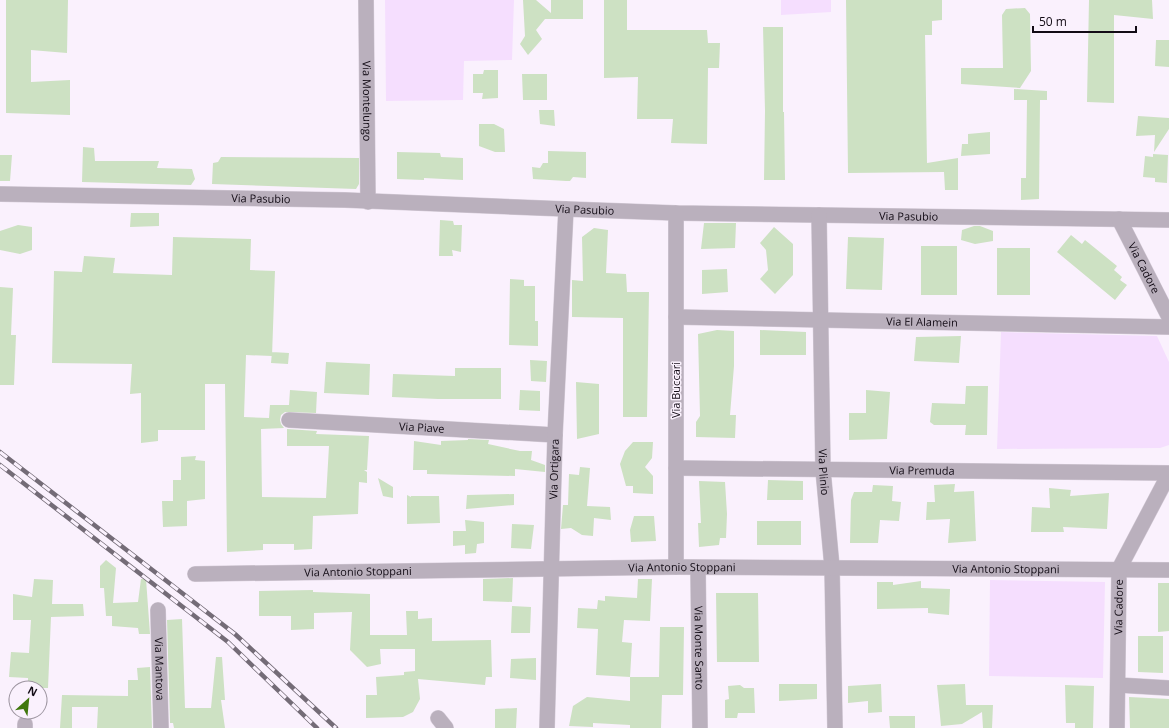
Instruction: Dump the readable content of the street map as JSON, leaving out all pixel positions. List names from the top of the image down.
{
  "streets": {
    "street": [
      "Via Montelungo",
      "Via Pasubio",
      "Via Cadore",
      "Via El Alamein",
      "Via Buccari",
      "Via Piave",
      "Via Ortigara",
      "Via Premuda",
      "Via Plinio",
      "Via Antonio Stoppani",
      "Via Monte Santo",
      "Via Mantova"
    ]
  },
  "crossings": [
    ["Via Montelungo", "Via Pasubio"],
    ["Via Pasubio", "Via Cadore"],
    ["Via Pasubio", "Via Buccari"],
    ["Via Pasubio", "Via Ortigara"],
    ["Via Pasubio", "Via Plinio"],
    ["Via Cadore", "Via Premuda"],
    ["Via Cadore", "Via Antonio Stoppani"],
    ["Via El Alamein", "Via Buccari"],
    ["Via El Alamein", "Via Plinio"],
    ["Via Buccari", "Via Premuda"],
    ["Via Buccari", "Via Antonio Stoppani"],
    ["Via Piave", "Via Ortigara"],
    ["Via Ortigara", "Via Antonio Stoppani"],
    ["Via Premuda", "Via Plinio"],
    ["Via Plinio", "Via Antonio Stoppani"],
    ["Via Antonio Stoppani", "Via Monte Santo"]
  ],
  "scale_bar": "50 m",
  "north": "top right"
}
